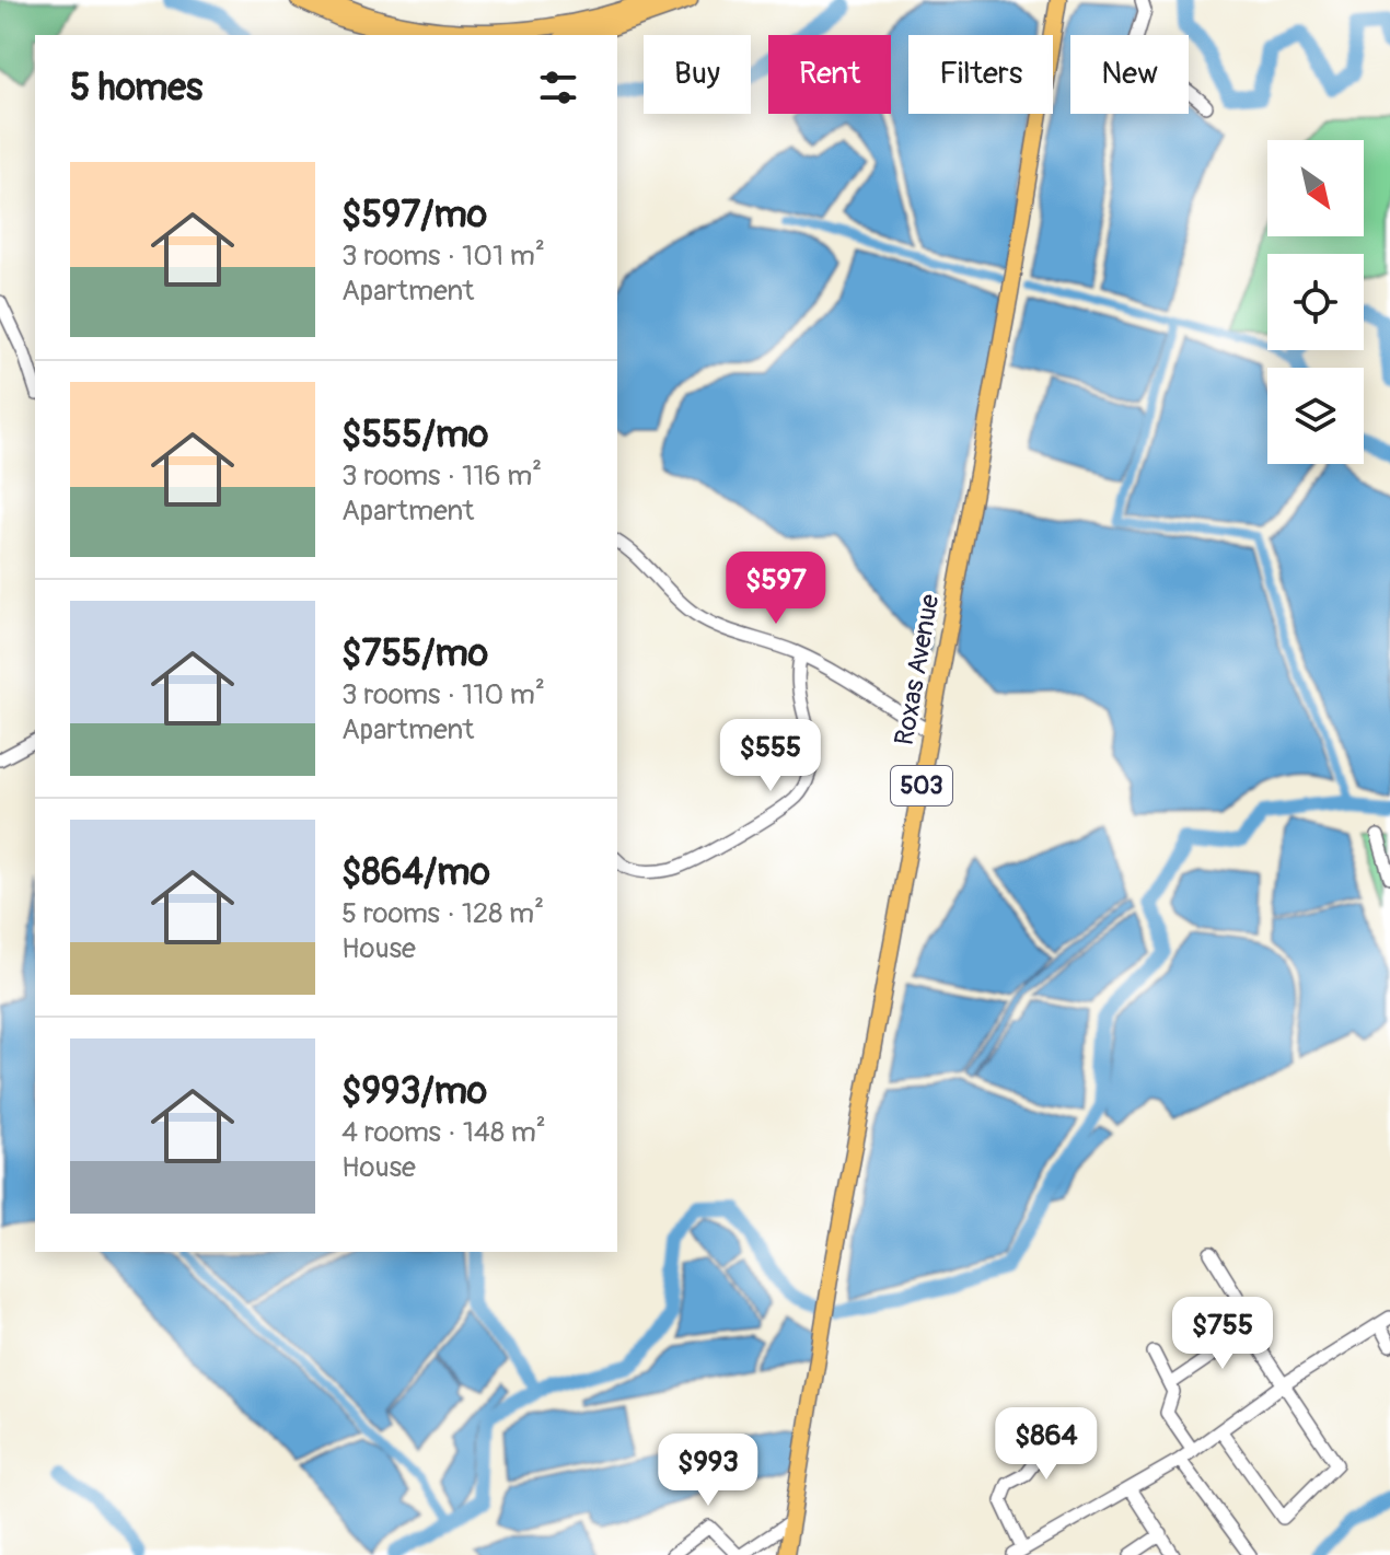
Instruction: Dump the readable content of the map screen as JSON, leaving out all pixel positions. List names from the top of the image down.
{
  "streets": {
    "main road": ["Roxas Avenue", "503"]
  },
  "north": "bottom right",
  "page": {
    "chip": [
      "Buy",
      "Rent",
      "Filters",
      "New"
    ],
    "heading": "5 homes",
    "list": [
      {
        "name": "$597/mo",
        "note": "3 rooms · 101 m² · Apartment"
      },
      {
        "name": "$555/mo",
        "note": "3 rooms · 116 m² · Apartment"
      },
      {
        "name": "$755/mo",
        "note": "3 rooms · 110 m² · Apartment"
      },
      {
        "name": "$864/mo",
        "note": "5 rooms · 128 m² · House"
      },
      {
        "name": "$993/mo",
        "note": "4 rooms · 148 m² · House"
      }
    ],
    "price": [
      "$597",
      "$555",
      "$755",
      "$864",
      "$993"
    ]
  }
}
